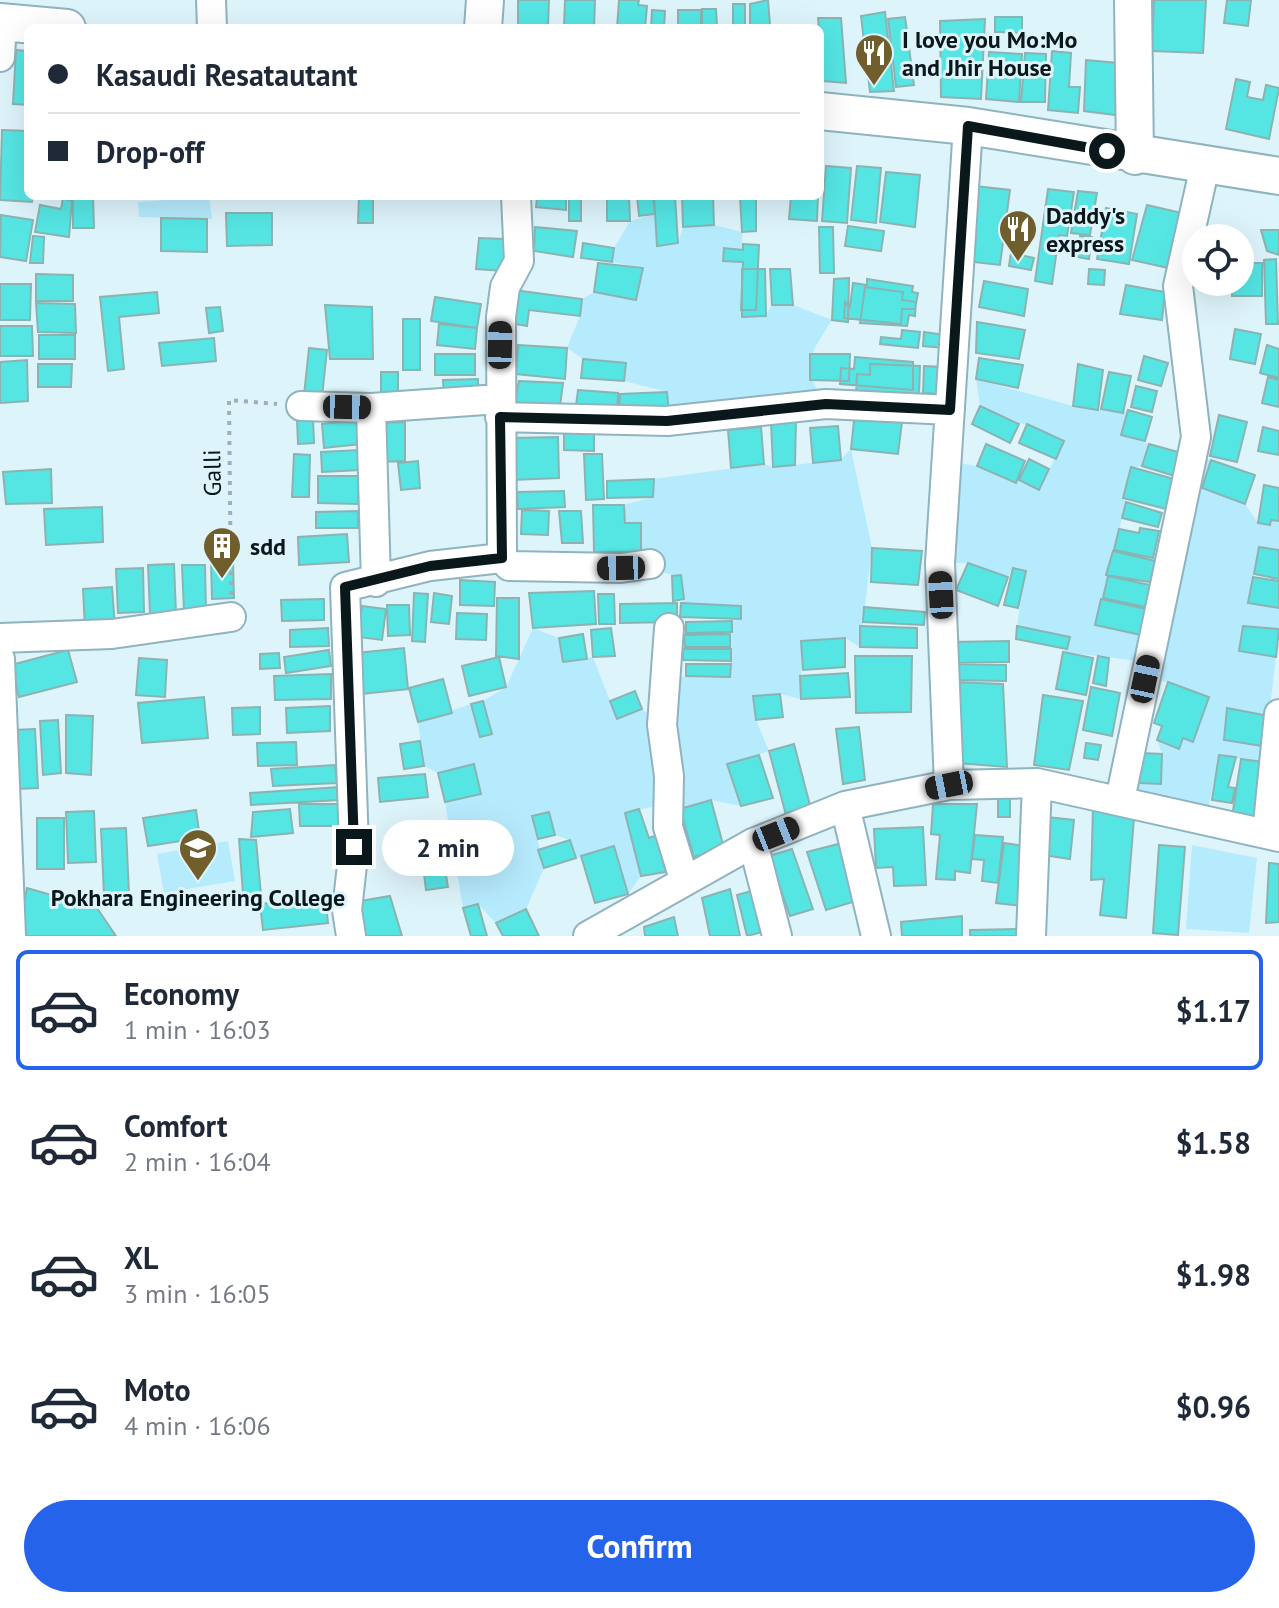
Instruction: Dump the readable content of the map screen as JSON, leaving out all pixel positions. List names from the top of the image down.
{
  "streets": {
    "path": ["Galli"]
  },
  "places": {
    "restaurant": ["I love you Mo:Mo and Jhir House", "Daddy's express"],
    "building": ["sdd"],
    "school or university": ["Pokhara Engineering College"]
  },
  "page": {
    "banner": ["Kasaudi Resatautant", "Drop-off"],
    "bubble": "2 min",
    "list": [
      {
        "name": "Economy",
        "note": "1 min · 16:03",
        "value": "$1.17"
      },
      {
        "name": "Comfort",
        "note": "2 min · 16:04",
        "value": "$1.58"
      },
      {
        "name": "XL",
        "note": "3 min · 16:05",
        "value": "$1.98"
      },
      {
        "name": "Moto",
        "note": "4 min · 16:06",
        "value": "$0.96"
      }
    ],
    "buttons": "Confirm"
  }
}
